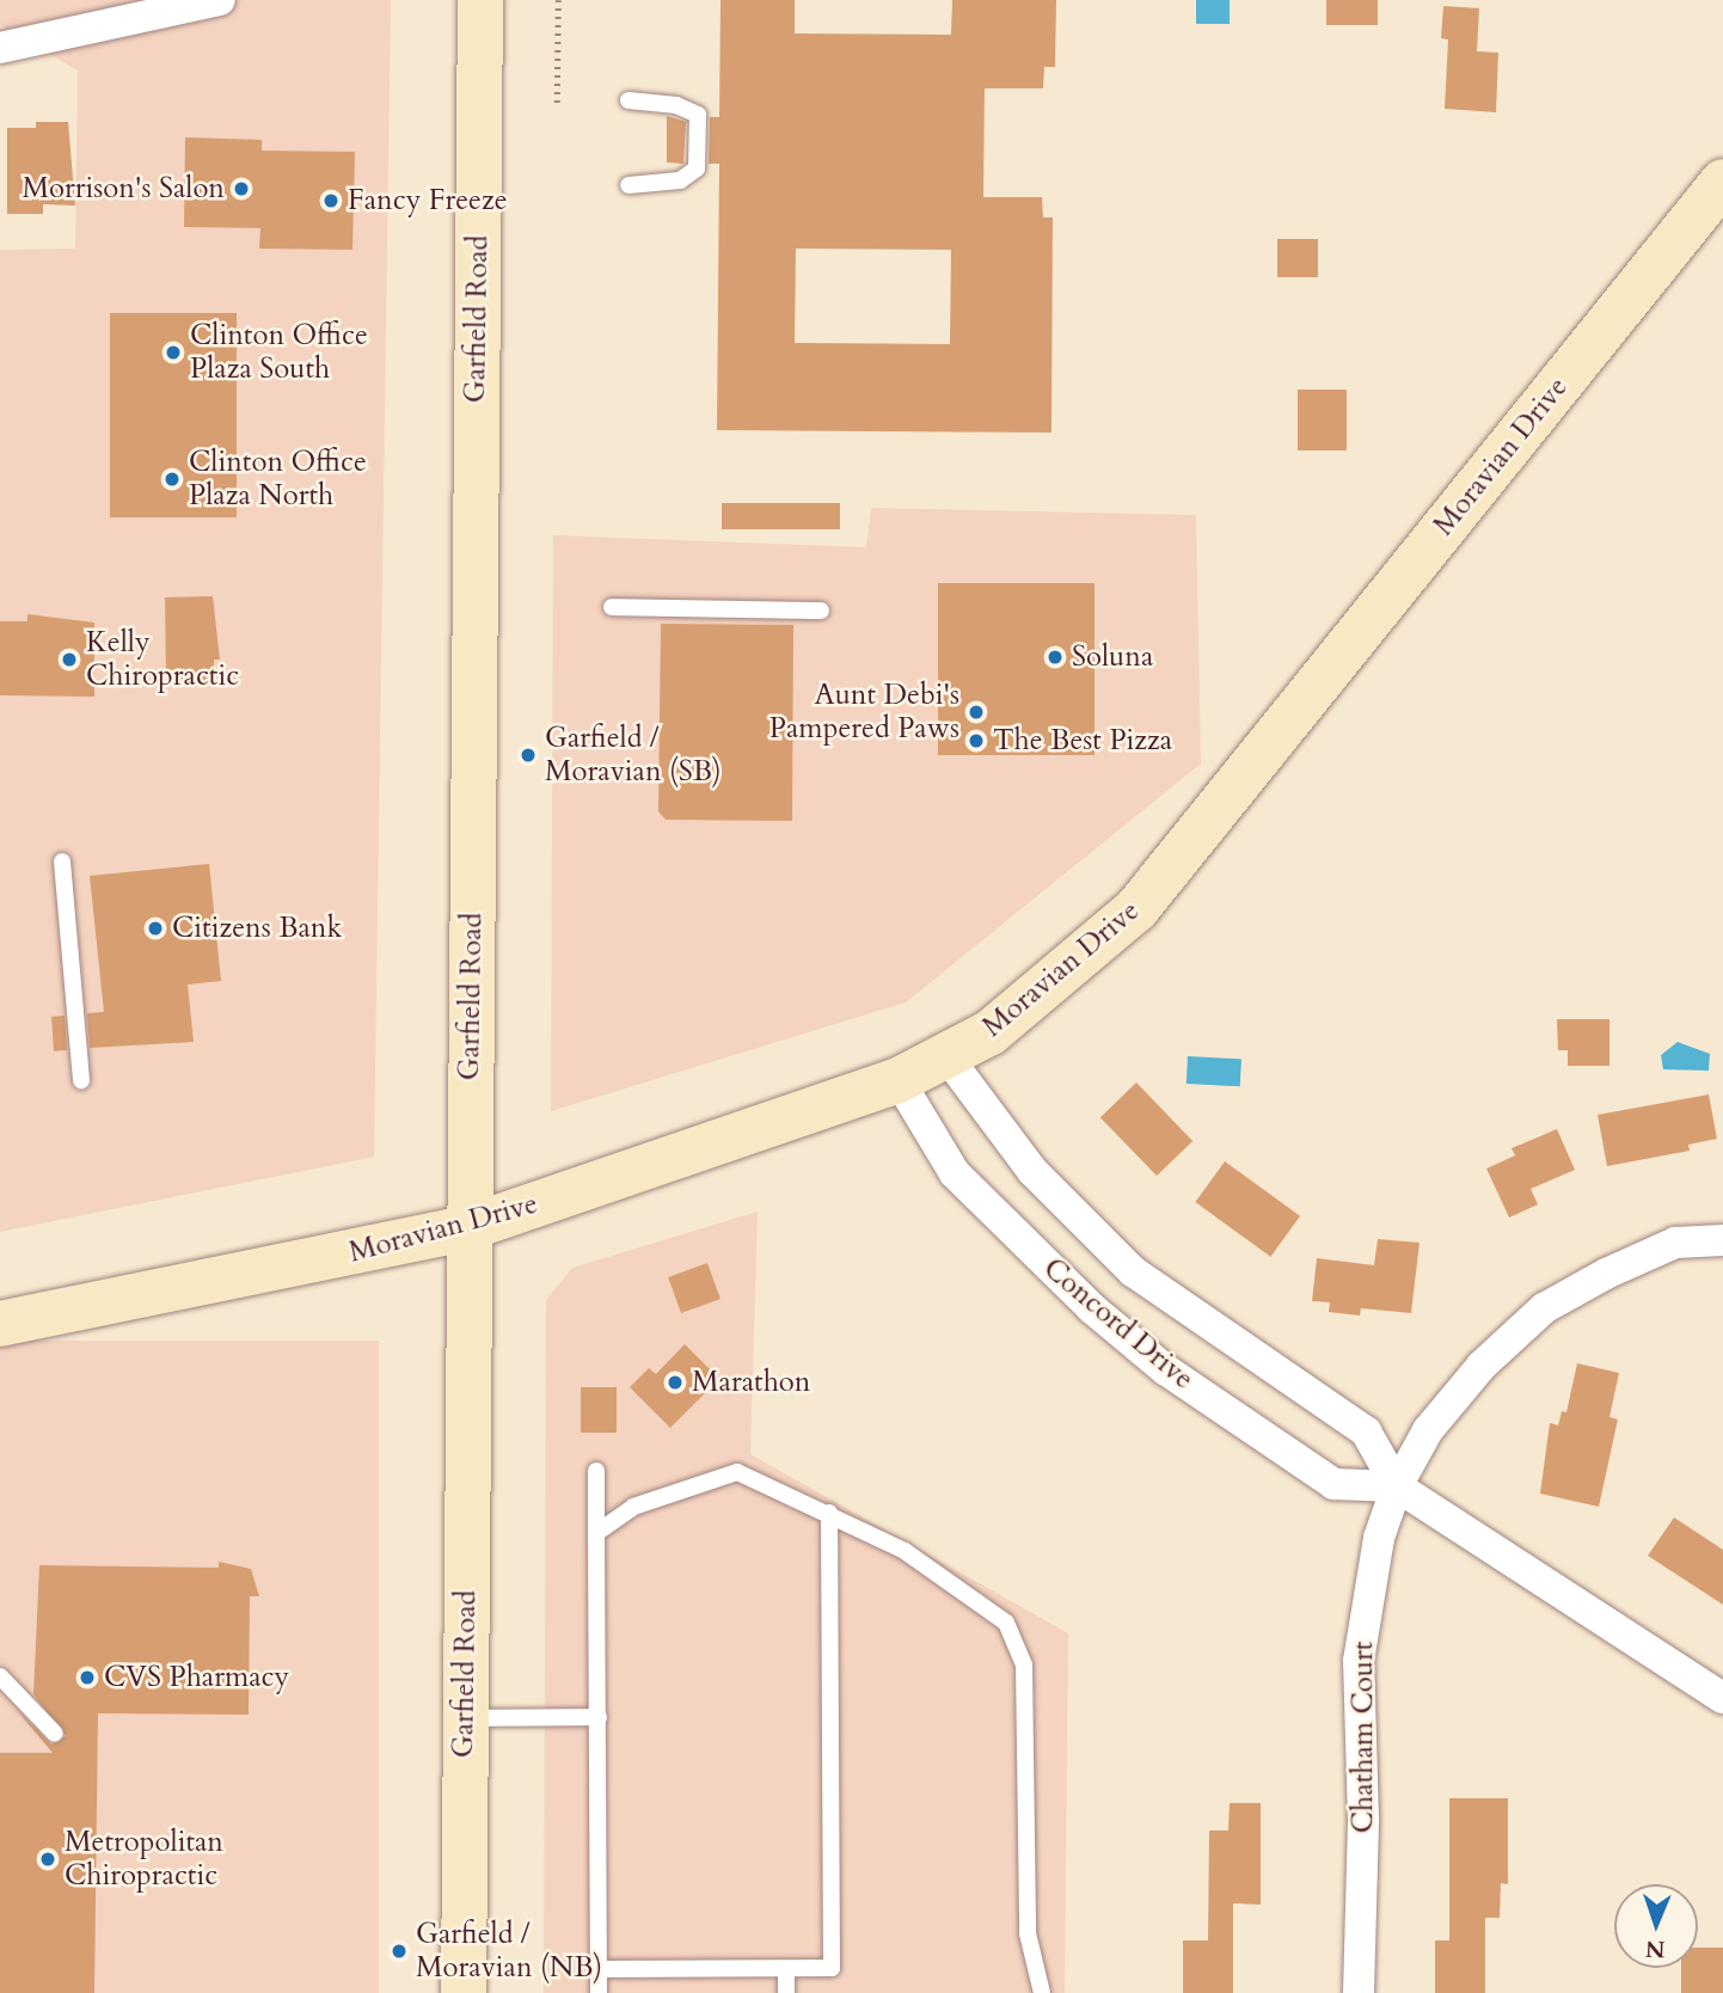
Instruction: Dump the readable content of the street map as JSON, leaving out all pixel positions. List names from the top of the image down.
{
  "streets": {
    "street": [
      "Garfield Road",
      "Moravian Drive",
      "Concord Drive",
      "Chatham Court"
    ]
  },
  "crossings": [
    ["Garfield Road", "Moravian Drive"],
    ["Moravian Drive", "Concord Drive"],
    ["Concord Drive", "Chatham Court"]
  ],
  "places": [
    "Morrison's Salon",
    "Fancy Freeze",
    "Clinton Office Plaza South",
    "Clinton Office Plaza North",
    "Soluna",
    "Kelly Chiropractic",
    "Aunt Debi's Pampered Paws",
    "The Best Pizza",
    "Garfield / Moravian (SB)",
    "Citizens Bank",
    "Marathon",
    "CVS Pharmacy",
    "Metropolitan Chiropractic",
    "Garfield / Moravian (NB)"
  ],
  "north": "bottom"
}
